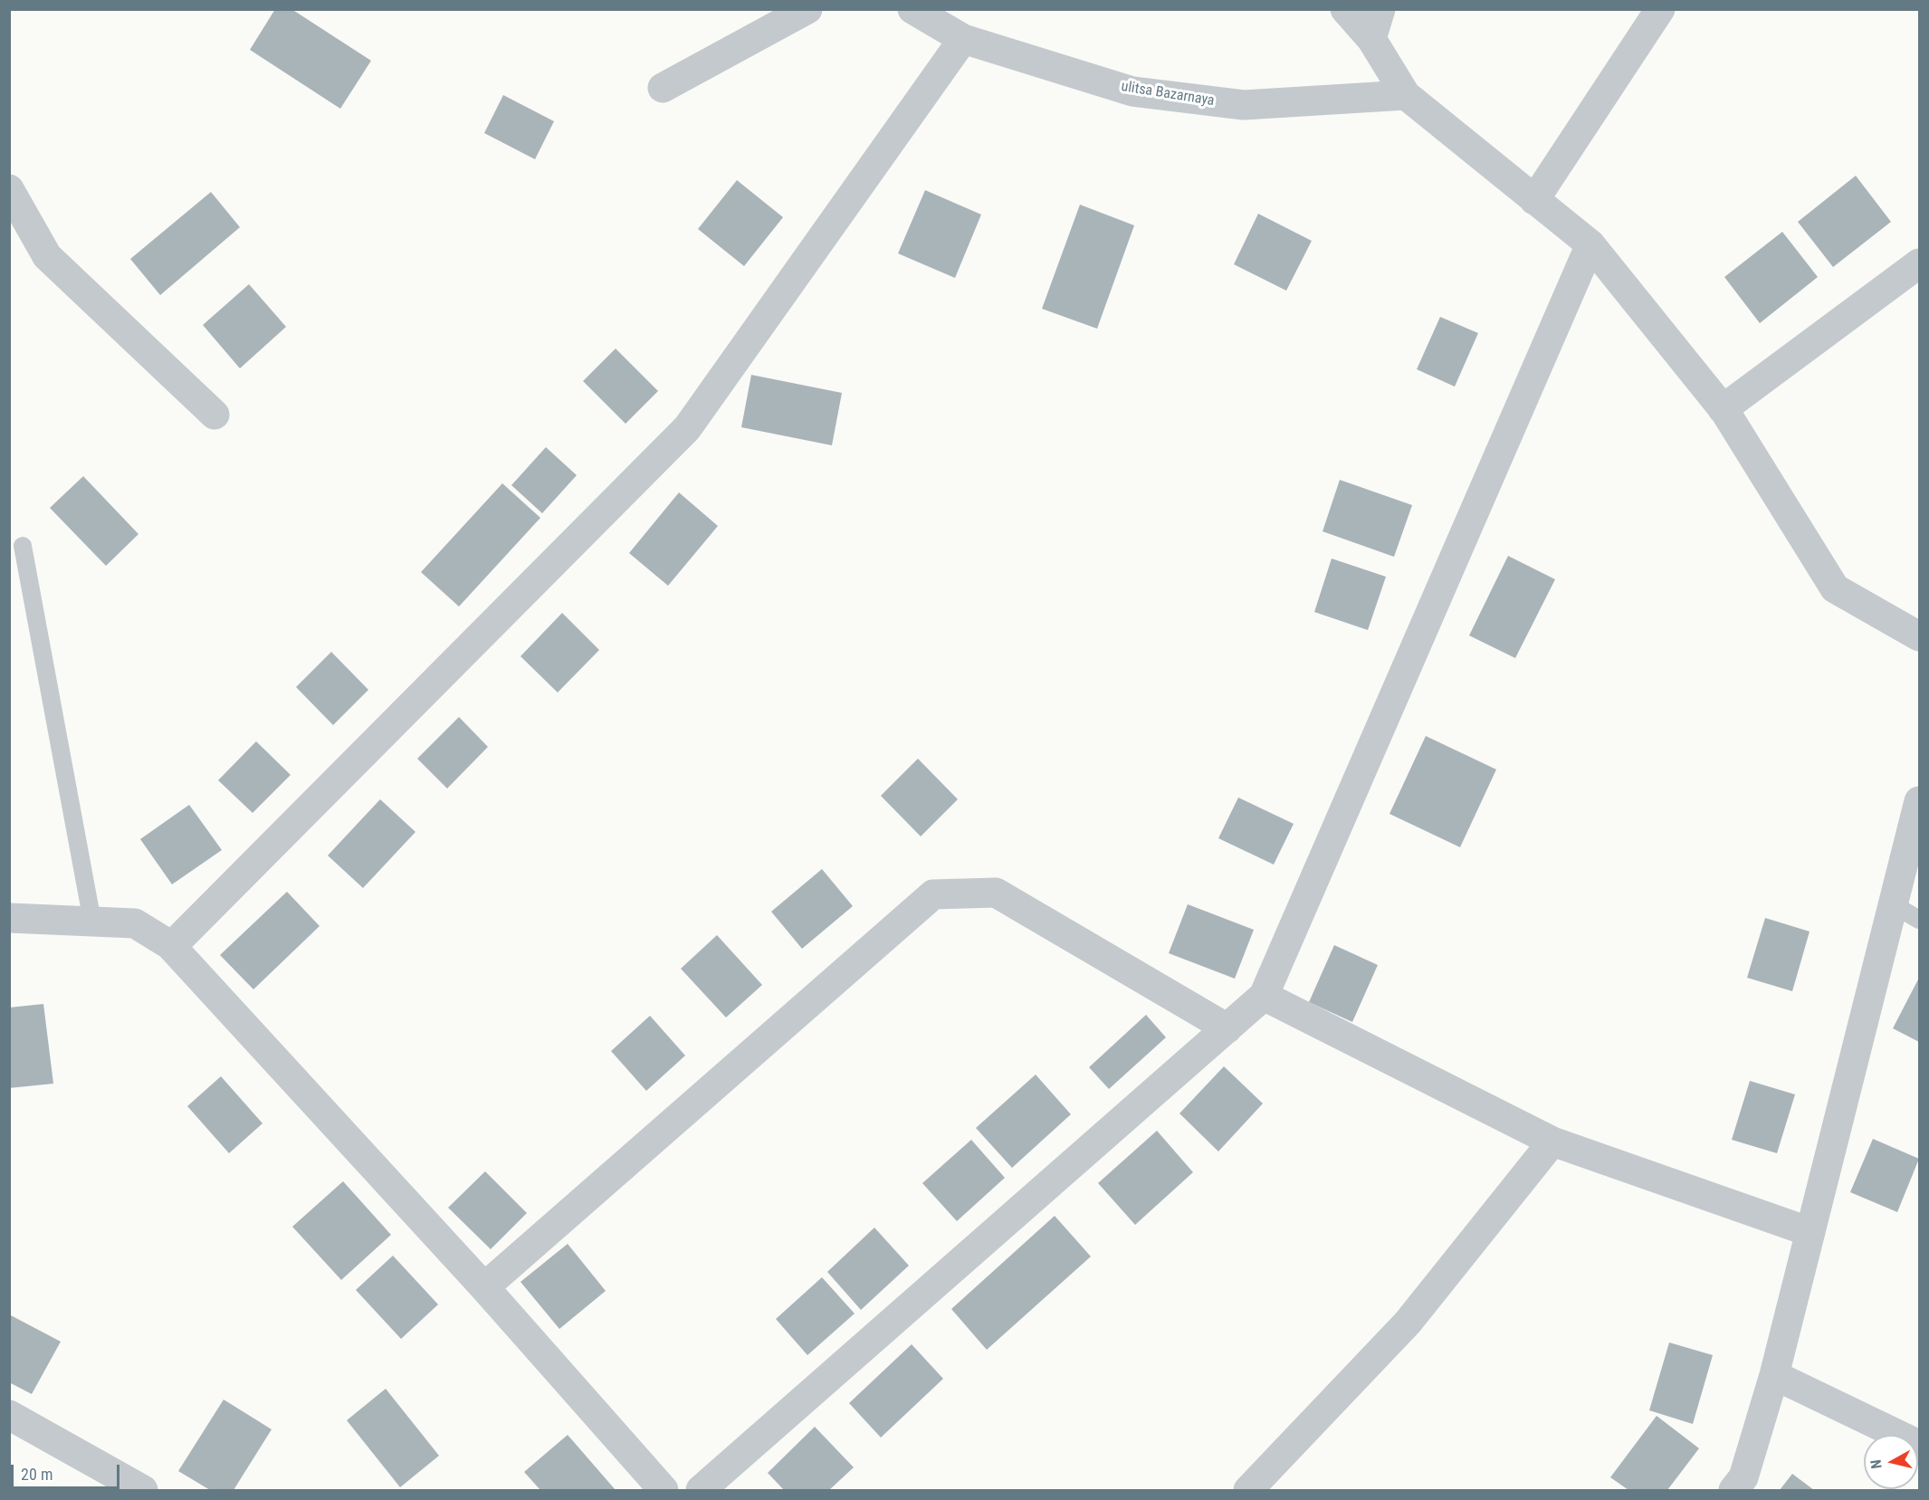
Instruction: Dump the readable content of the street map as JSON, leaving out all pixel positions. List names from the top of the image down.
{
  "streets": {
    "street": ["ulitsa Bazarnaya"]
  },
  "scale_bar": "20 m",
  "north": "left"
}
